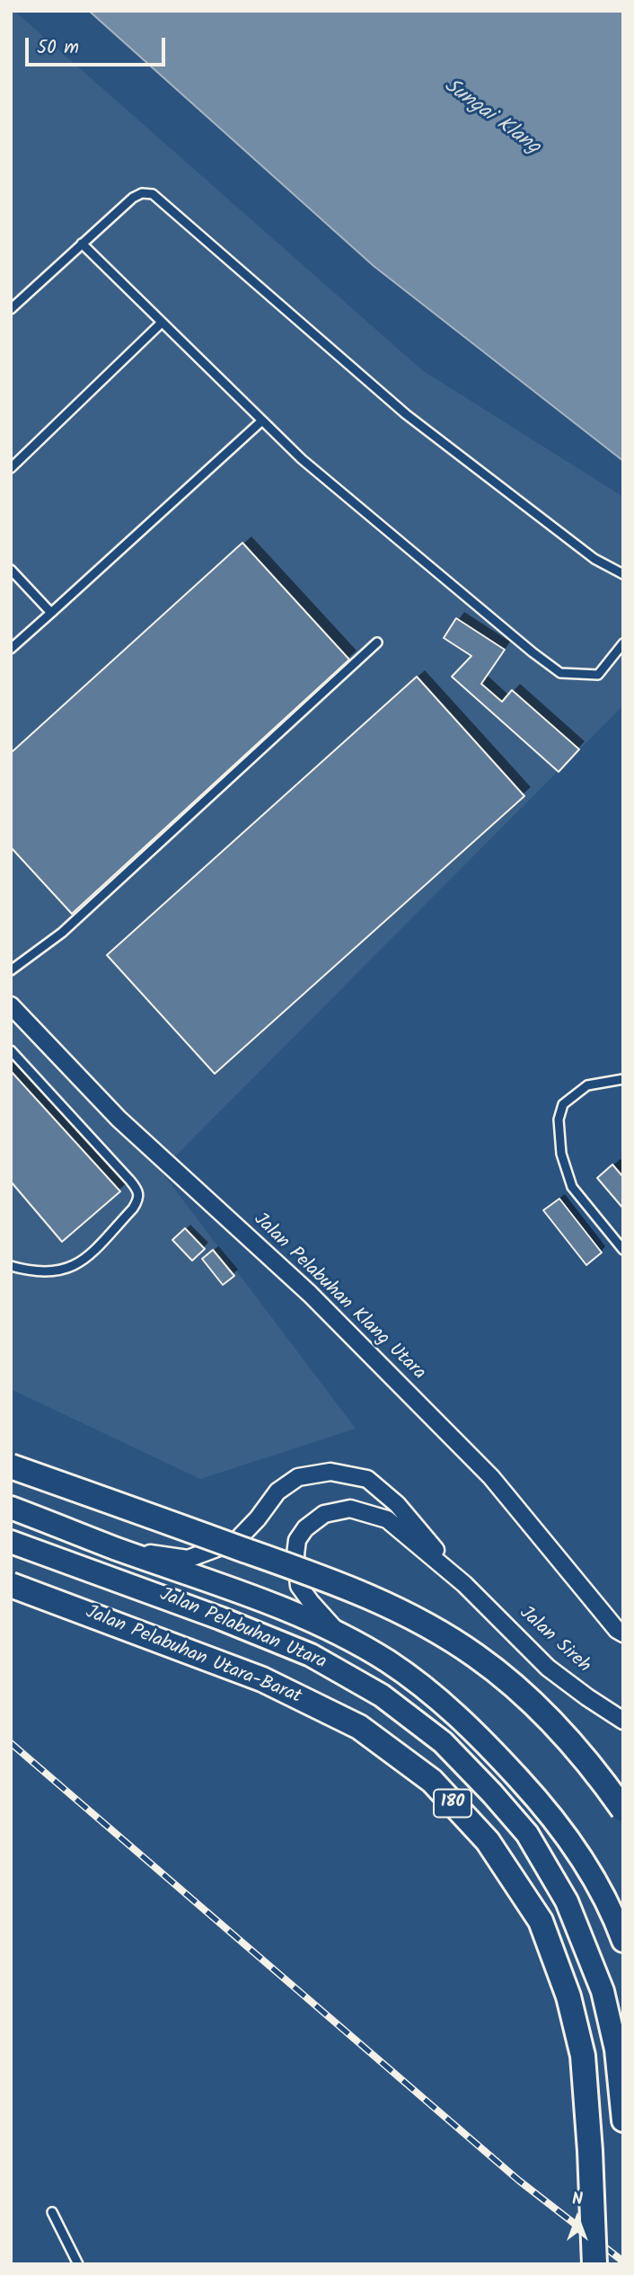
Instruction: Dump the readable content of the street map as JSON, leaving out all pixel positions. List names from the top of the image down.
{
  "streets": {
    "main road": ["Jalan Pelabuhan Utara", "Jalan Pelabuhan Utara-Barat", "180"],
    "street": ["Jalan Pelabuhan Klang Utara", "Jalan Sireh"]
  },
  "water": ["Sungai Klang"],
  "scale_bar": "50 m",
  "north": "top"
}
